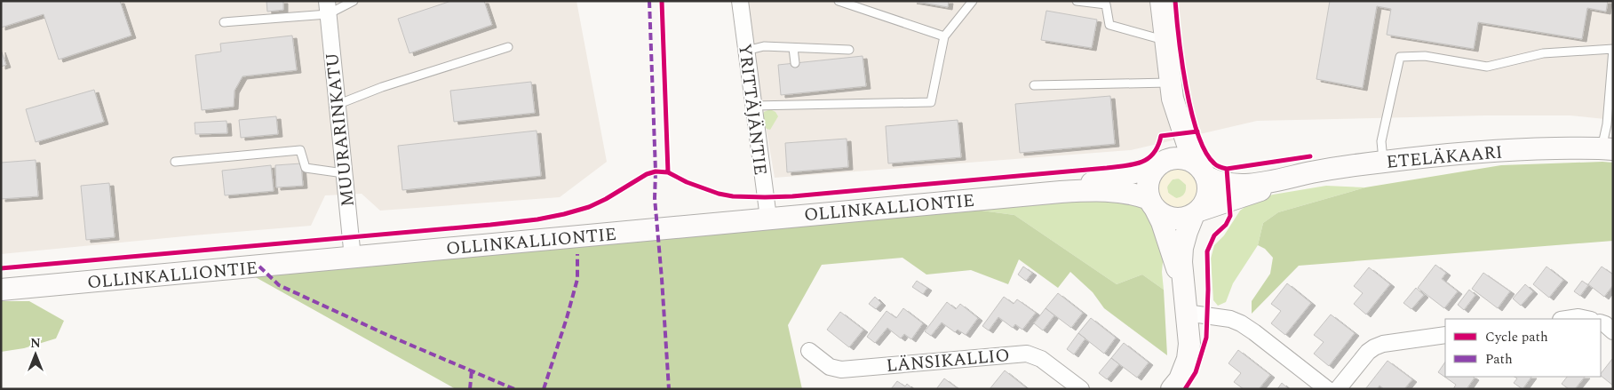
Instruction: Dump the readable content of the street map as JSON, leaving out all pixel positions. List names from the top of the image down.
{
  "streets": {
    "street": [
      "YRITTÄJÄNTIE",
      "MUURARINKATU",
      "ETELÄKAARI",
      "OLLINKALLIONTIE",
      "LÄNSIKALLIO"
    ]
  },
  "crossings": [
    ["YRITTÄJÄNTIE", "OLLINKALLIONTIE"],
    ["MUURARINKATU", "OLLINKALLIONTIE"],
    ["ETELÄKAARI", "OLLINKALLIONTIE"]
  ],
  "legend": ["Cycle path", "Path"],
  "north": "top"
}
